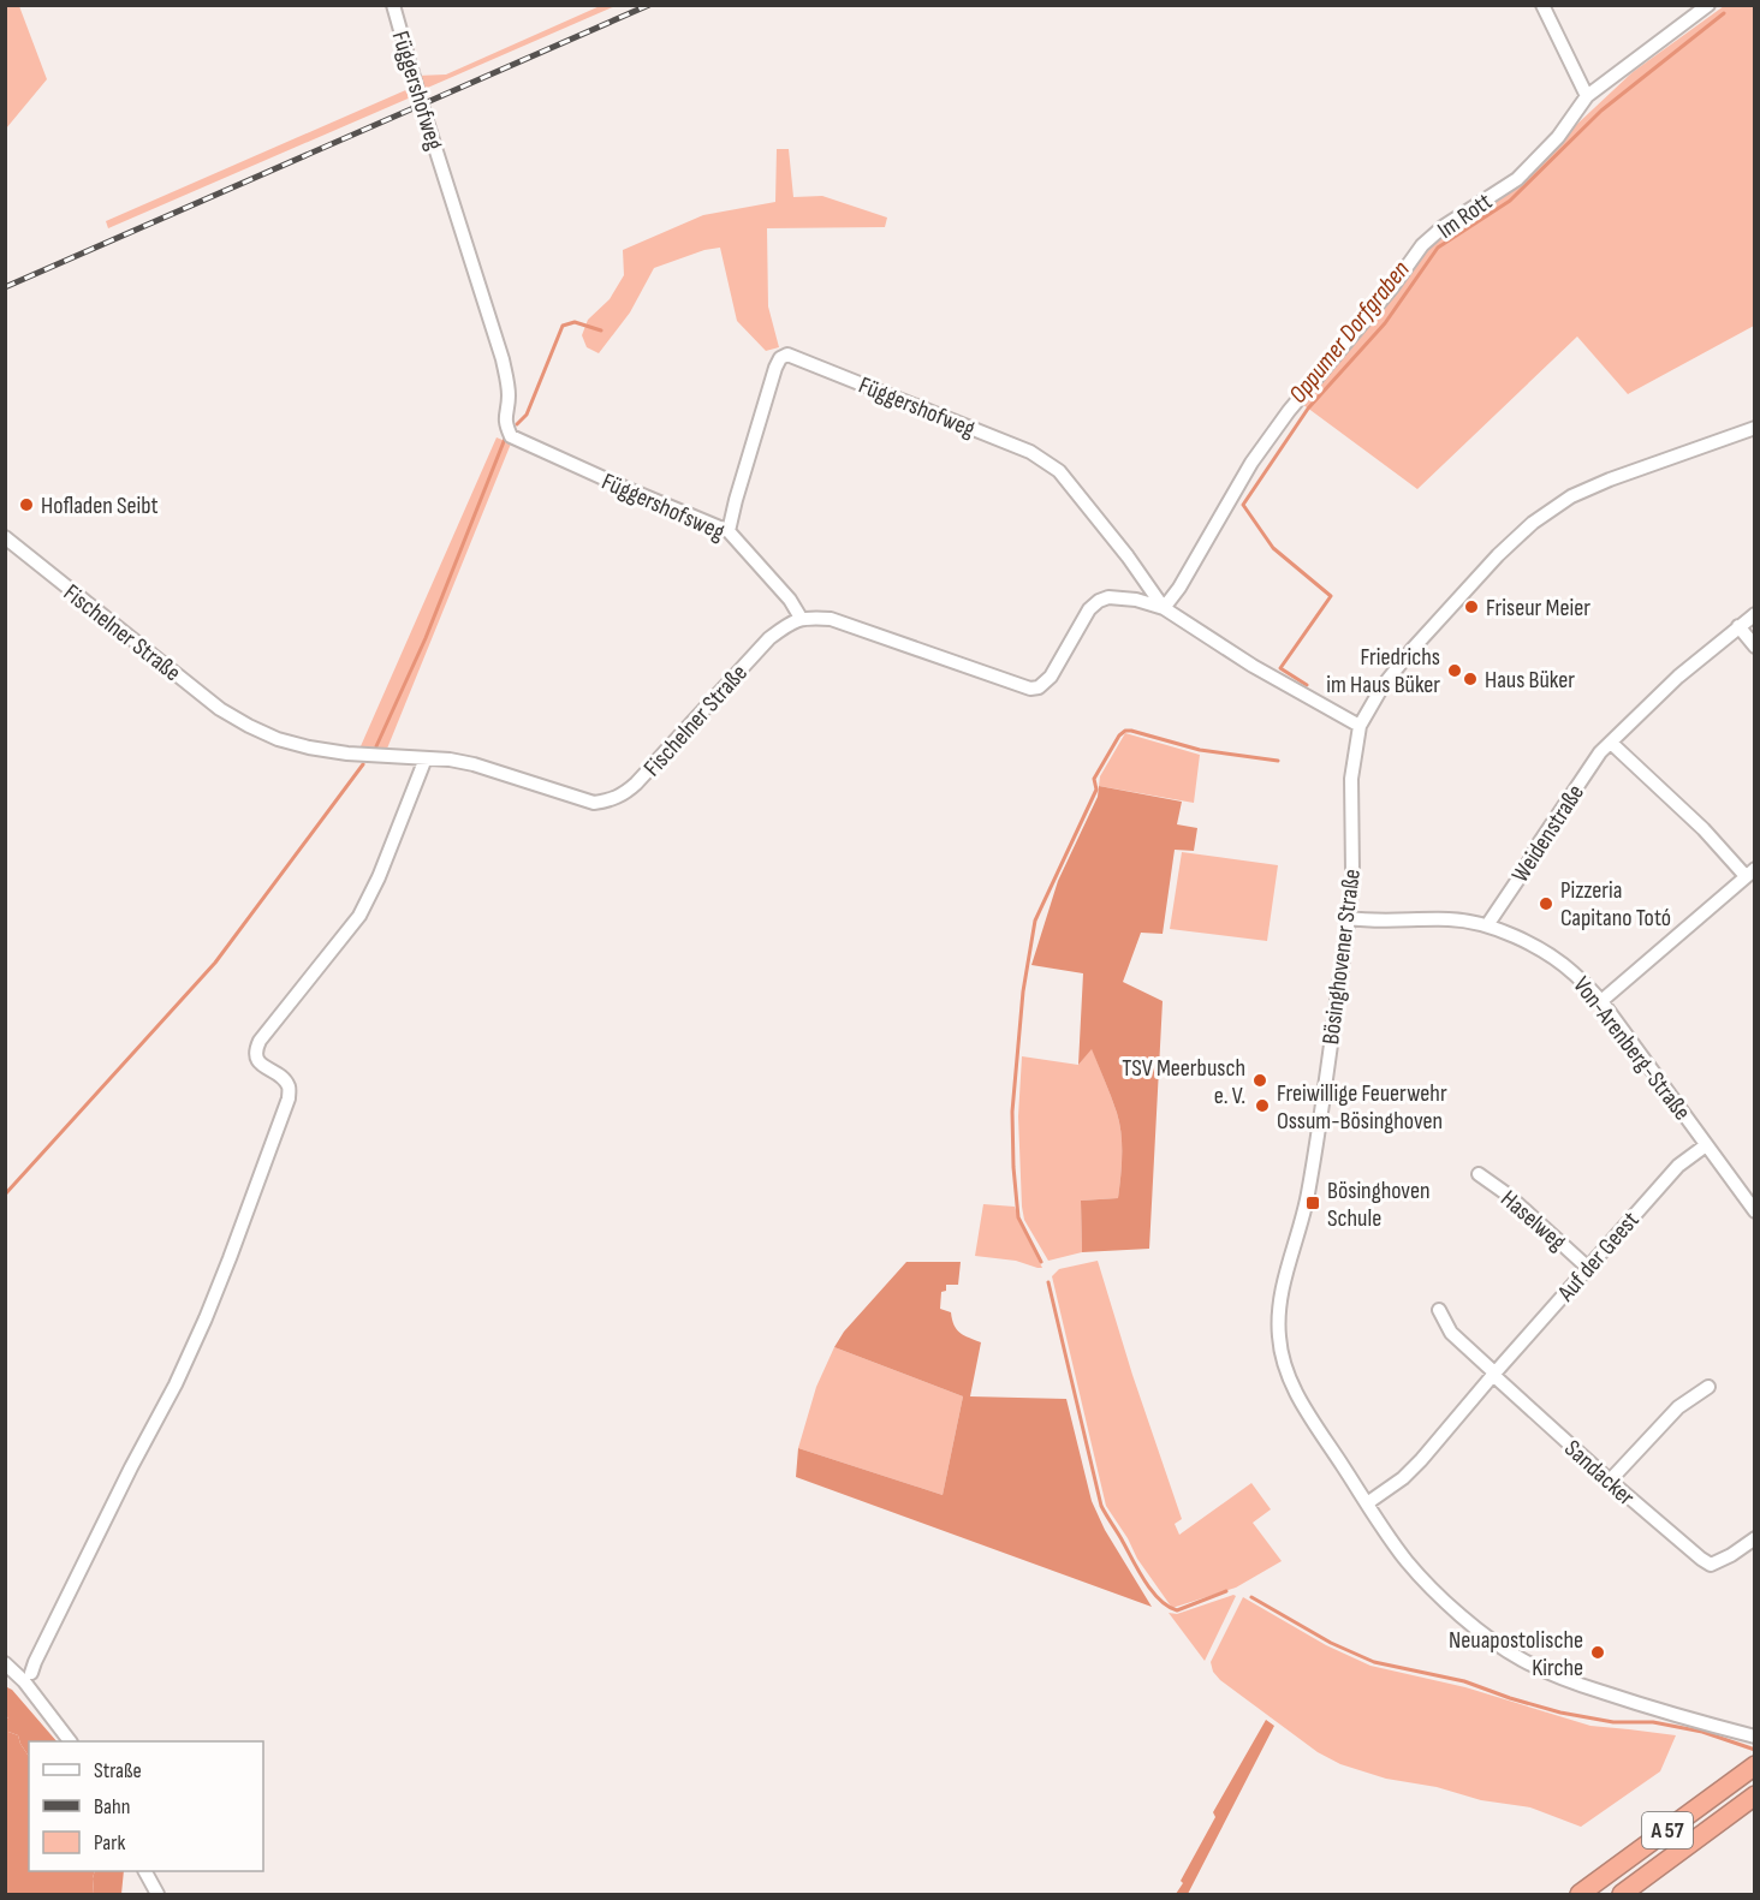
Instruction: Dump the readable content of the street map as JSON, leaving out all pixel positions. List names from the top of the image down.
{
  "streets": {
    "highway": ["A 57"],
    "street": [
      "Függershofweg",
      "Im Rott",
      "Függershofsweg",
      "Fischelner Straße",
      "Weidenstraße",
      "Bösinghovener Straße",
      "Von-Arenberg-Straße",
      "Haselweg",
      "Auf der Geest",
      "Sandacker"
    ]
  },
  "crossings": [
    ["Függershofweg", "Im Rott"],
    ["Függershofweg", "Függershofsweg"],
    ["Függershofsweg", "Fischelner Straße"],
    ["Weidenstraße", "Von-Arenberg-Straße"],
    ["Bösinghovener Straße", "Von-Arenberg-Straße"],
    ["Bösinghovener Straße", "Auf der Geest"],
    ["Von-Arenberg-Straße", "Auf der Geest"],
    ["Haselweg", "Auf der Geest"],
    ["Auf der Geest", "Sandacker"]
  ],
  "water": ["Oppumer Dorfgraben"],
  "places": {
    "other": [
      "Hofladen Seibt",
      "Friseur Meier",
      "Friedrichs im Haus Büker",
      "Haus Büker",
      "Pizzeria Capitano Totó",
      "TSV Meerbusch e. V.",
      "Freiwillige Feuerwehr Ossum-Bösinghoven",
      "Neuapostolische Kirche"
    ],
    "transit": ["Bösinghoven Schule"]
  },
  "legend": ["Straße", "Bahn", "Park"]
}
